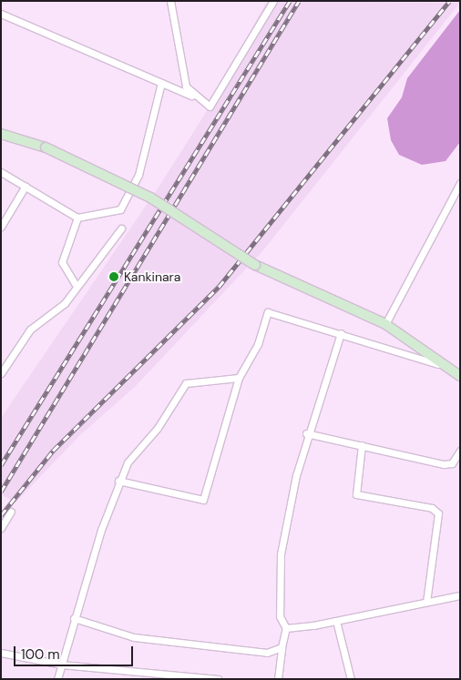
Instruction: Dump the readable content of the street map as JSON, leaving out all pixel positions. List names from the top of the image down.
{
  "places": ["Kankinara"],
  "scale_bar": "100 m"
}
